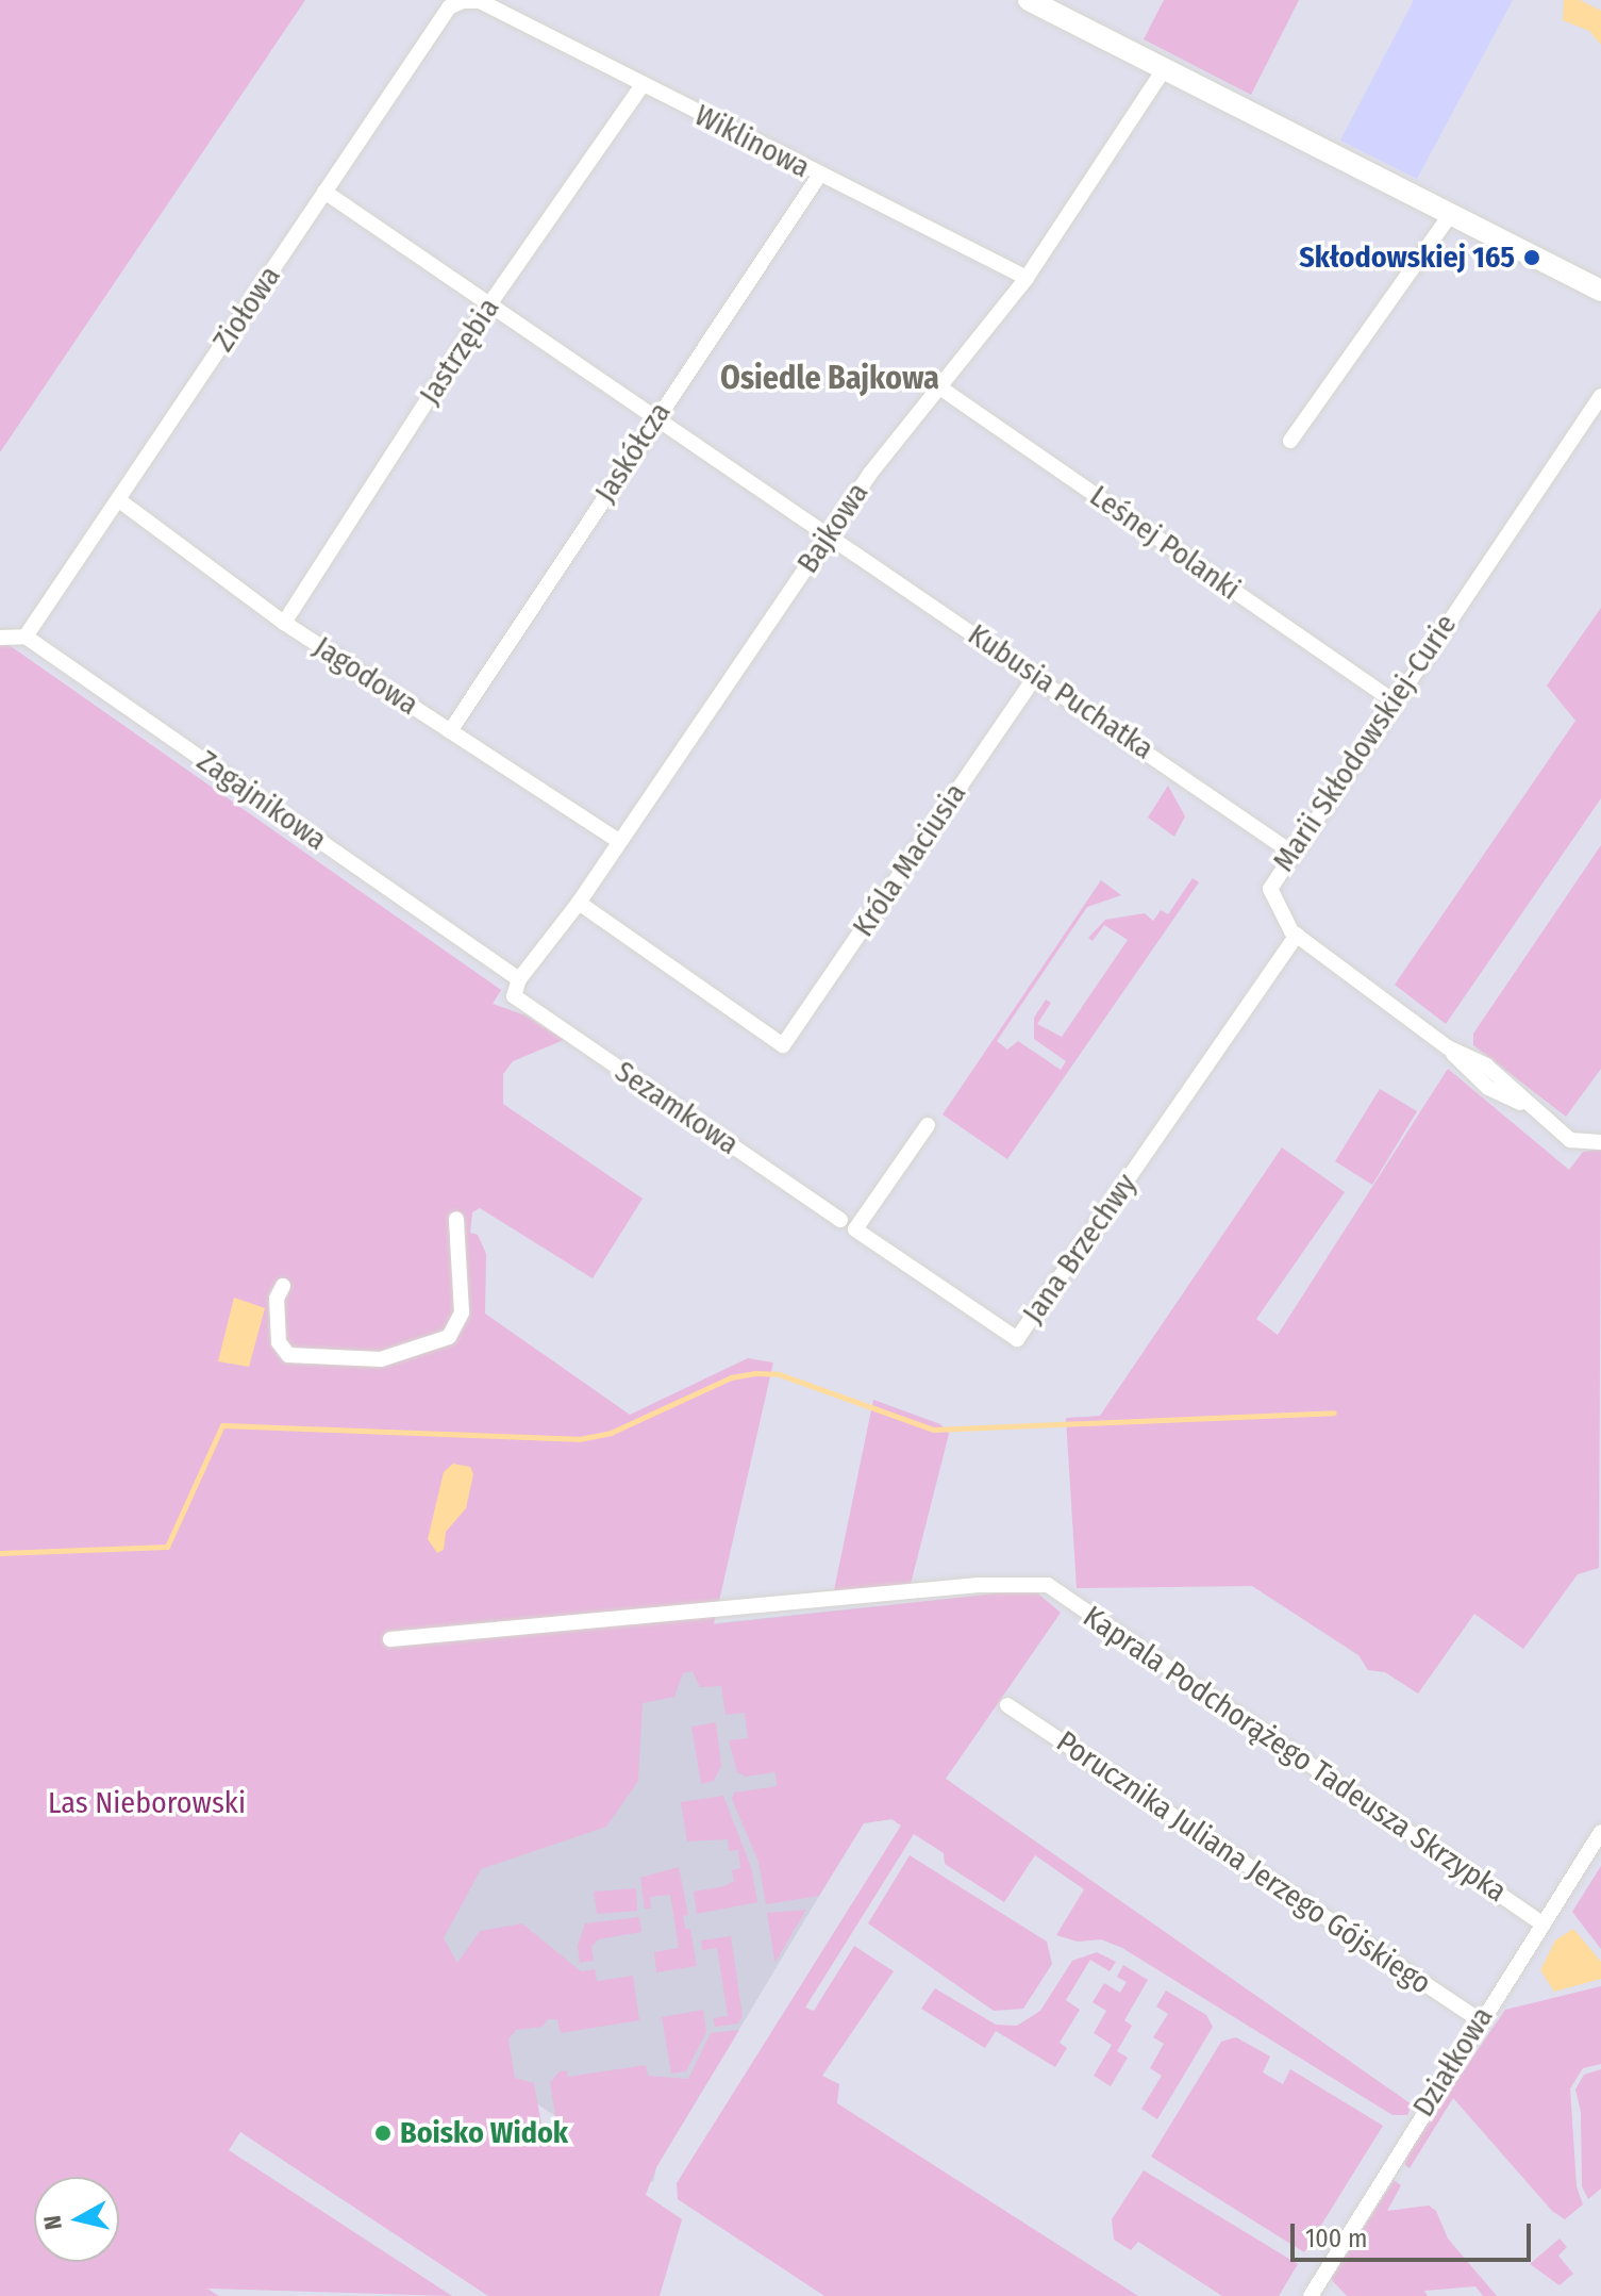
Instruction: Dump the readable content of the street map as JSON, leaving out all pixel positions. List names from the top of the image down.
{
  "streets": {
    "street": [
      "Wiklinowa",
      "Ziołowa",
      "Jastrzębia",
      "Jaskółcza",
      "Bajkowa",
      "Leśnej Polanki",
      "Jagodowa",
      "Kubusia Puchatka",
      "Marii Skłodowskiej-Curie",
      "Zagajnikowa",
      "Króla Maciusia",
      "Sezamkowa",
      "Jana Brzechwy",
      "Kaprala Podchorążego Tadeusza Skrzypka",
      "Porucznika Juliana Jerzego Gójskiego",
      "Działkowa"
    ]
  },
  "crossings": [
    ["Wiklinowa", "Ziołowa"],
    ["Wiklinowa", "Jastrzębia"],
    ["Wiklinowa", "Jaskółcza"],
    ["Wiklinowa", "Bajkowa"],
    ["Ziołowa", "Jagodowa"],
    ["Ziołowa", "Kubusia Puchatka"],
    ["Ziołowa", "Zagajnikowa"],
    ["Jastrzębia", "Jagodowa"],
    ["Jastrzębia", "Kubusia Puchatka"],
    ["Jaskółcza", "Jagodowa"],
    ["Jaskółcza", "Kubusia Puchatka"],
    ["Bajkowa", "Leśnej Polanki"],
    ["Bajkowa", "Jagodowa"],
    ["Bajkowa", "Kubusia Puchatka"],
    ["Bajkowa", "Zagajnikowa"],
    ["Bajkowa", "Króla Maciusia"],
    ["Bajkowa", "Sezamkowa"],
    ["Leśnej Polanki", "Marii Skłodowskiej-Curie"],
    ["Kubusia Puchatka", "Marii Skłodowskiej-Curie"],
    ["Kubusia Puchatka", "Króla Maciusia"],
    ["Marii Skłodowskiej-Curie", "Jana Brzechwy"],
    ["Kaprala Podchorążego Tadeusza Skrzypka", "Działkowa"],
    ["Porucznika Juliana Jerzego Gójskiego", "Działkowa"]
  ],
  "districts": ["Osiedle Bajkowa"],
  "parks": ["Las Nieborowski"],
  "places": ["Skłodowskiej 165", "Boisko Widok"],
  "scale_bar": "100 m",
  "north": "left"
}
